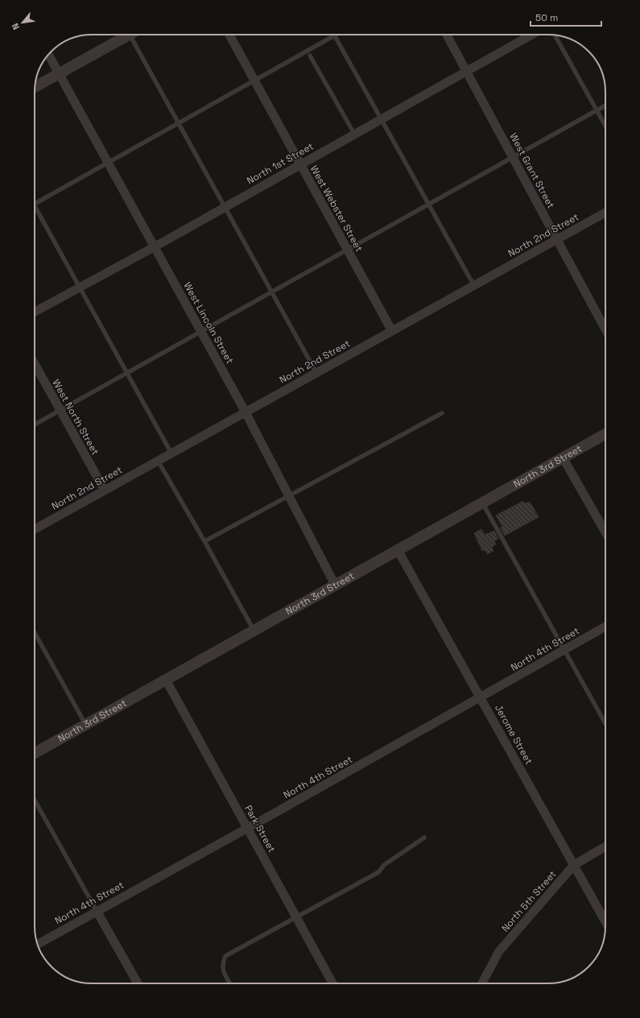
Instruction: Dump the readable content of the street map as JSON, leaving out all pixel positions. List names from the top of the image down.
{
  "streets": {
    "street": [
      "North 1st Street",
      "West Grant Street",
      "West Webster Street",
      "North 2nd Street",
      "West Lincoln Street",
      "West North Street",
      "North 3rd Street",
      "North 4th Street",
      "Jerome Street",
      "Park Street",
      "North 5th Street"
    ]
  },
  "crossings": [
    ["North 1st Street", "West Grant Street"],
    ["North 1st Street", "West Webster Street"],
    ["North 1st Street", "West Lincoln Street"],
    ["West Grant Street", "North 2nd Street"],
    ["West Webster Street", "North 2nd Street"],
    ["North 2nd Street", "West Lincoln Street"],
    ["North 2nd Street", "West North Street"],
    ["West Lincoln Street", "North 3rd Street"],
    ["North 3rd Street", "Jerome Street"],
    ["North 3rd Street", "Park Street"],
    ["North 4th Street", "Jerome Street"],
    ["North 4th Street", "Park Street"],
    ["Jerome Street", "North 5th Street"]
  ],
  "scale_bar": "50 m",
  "north": "bottom left"
}
